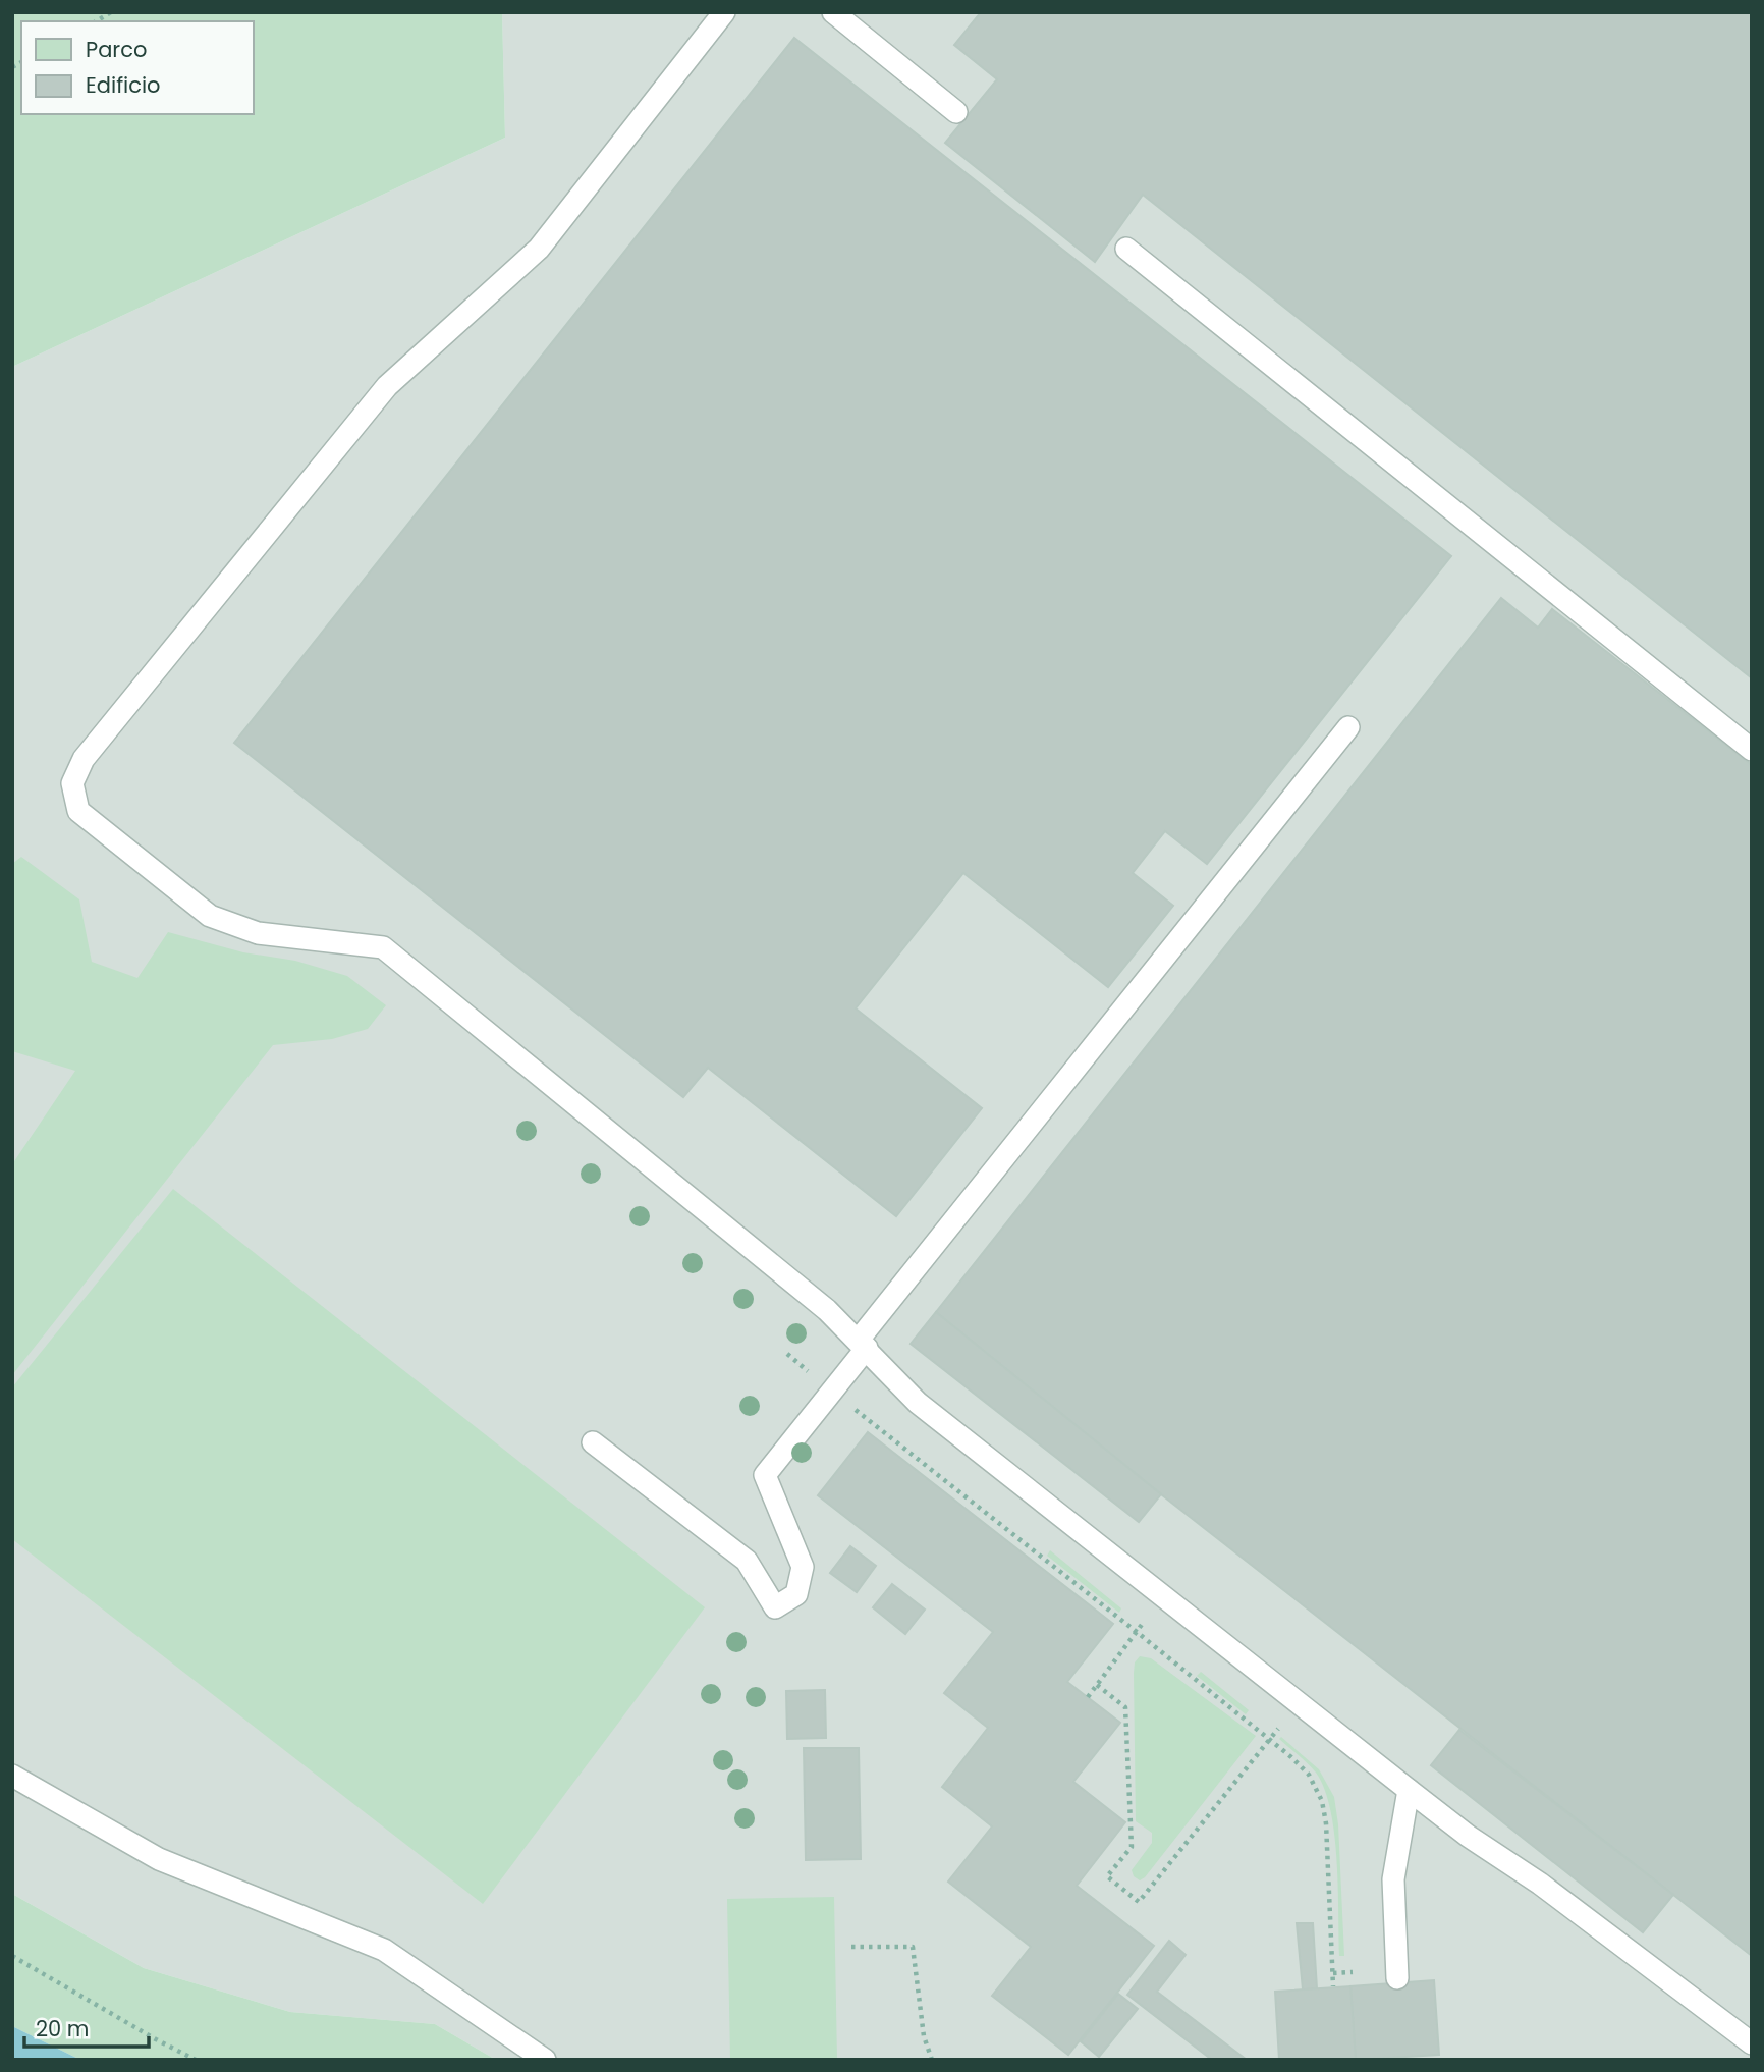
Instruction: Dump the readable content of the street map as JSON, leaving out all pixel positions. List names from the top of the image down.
{
  "legend": ["Parco", "Edificio"],
  "scale_bar": "20 m"
}
